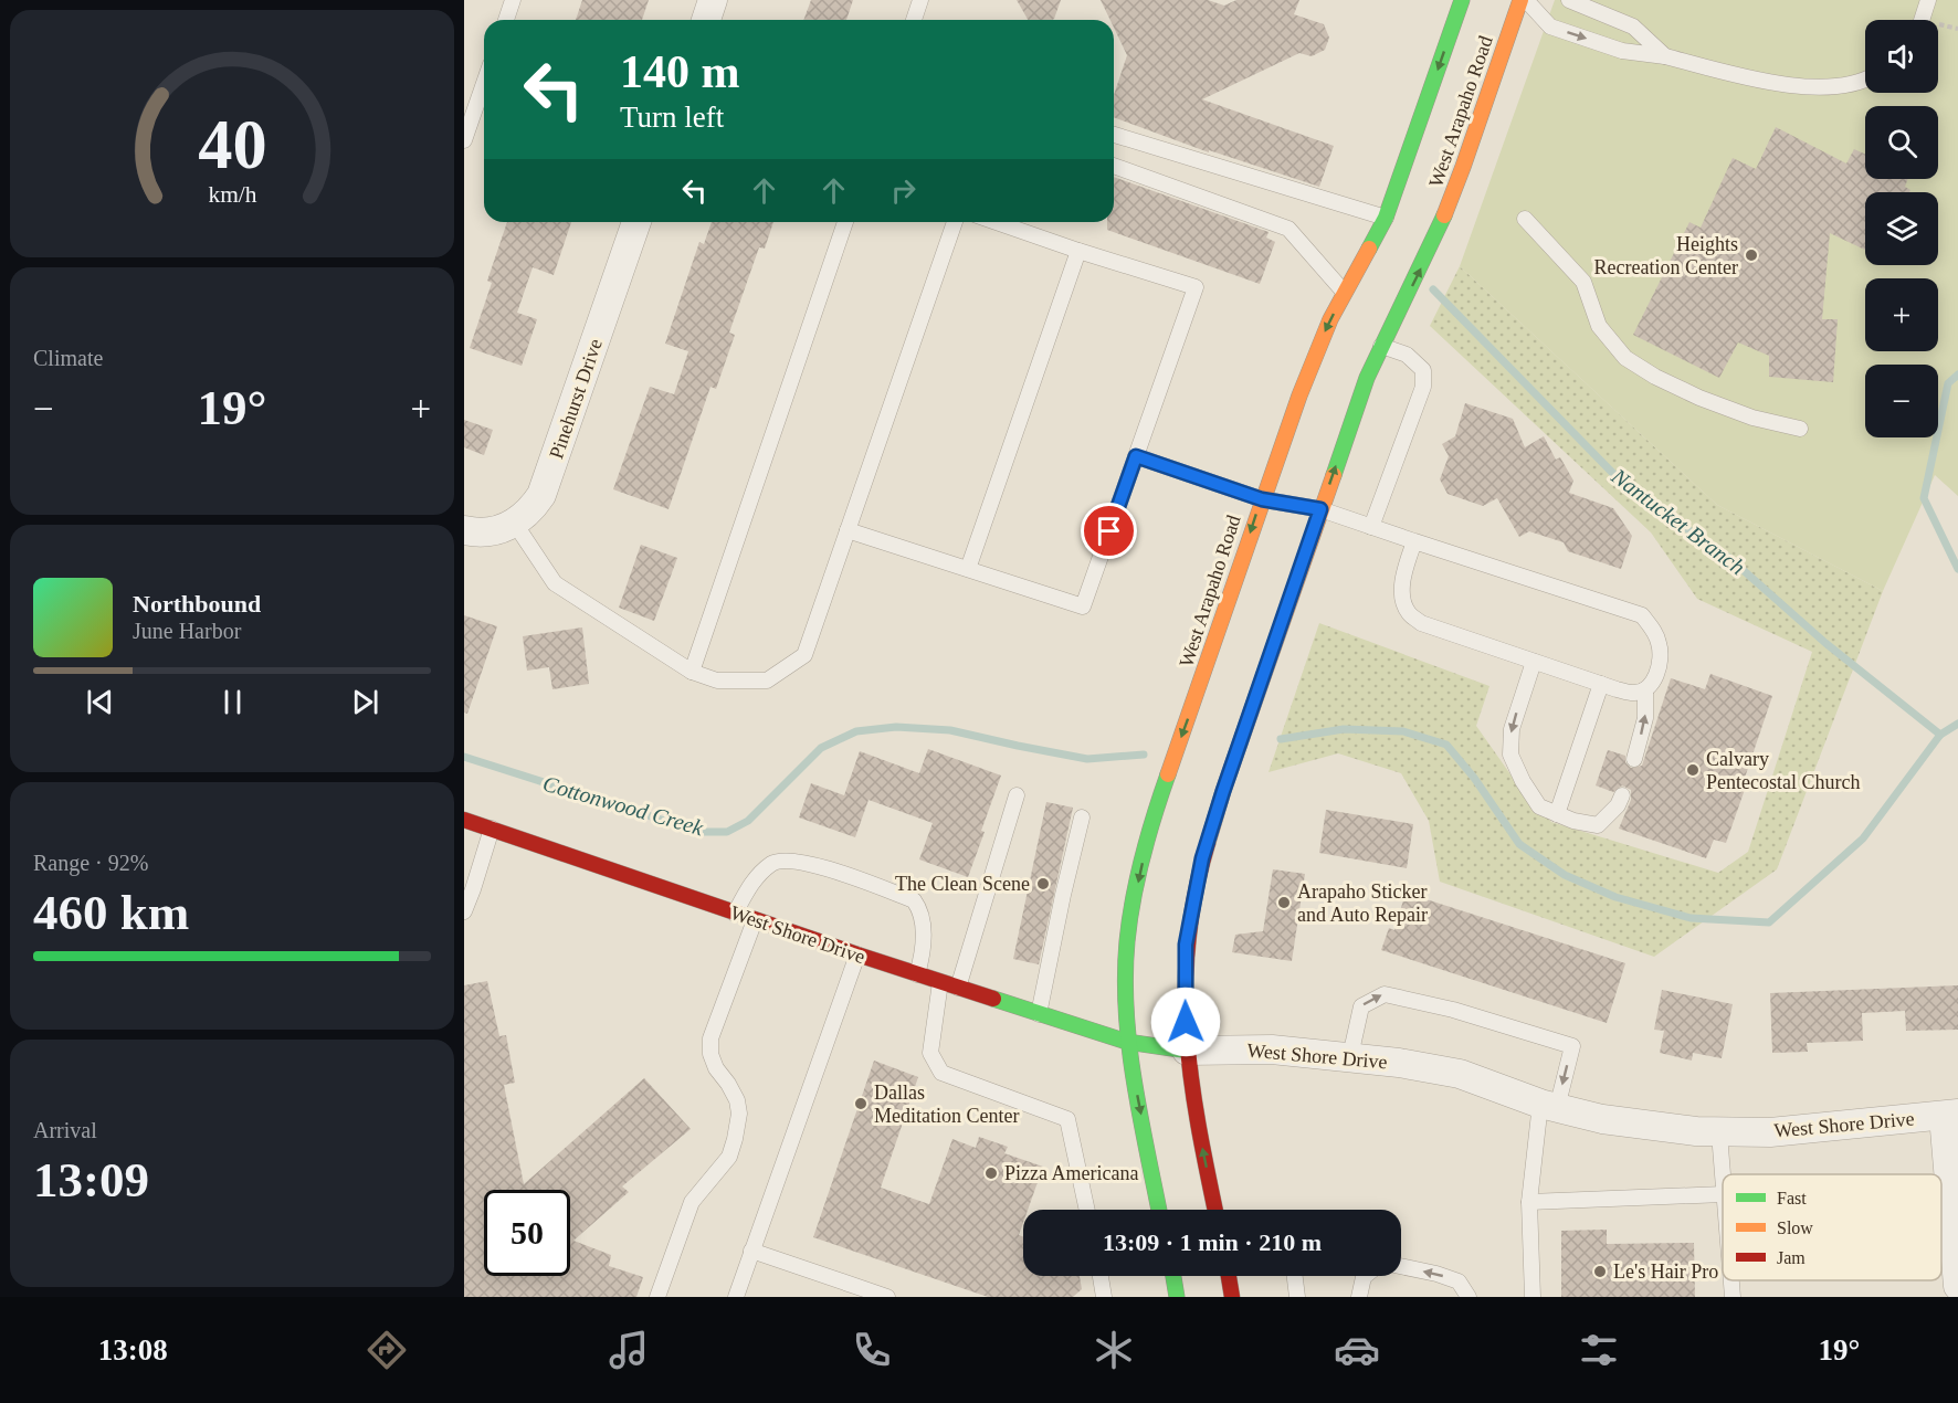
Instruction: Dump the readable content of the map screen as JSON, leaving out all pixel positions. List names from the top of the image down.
{
  "streets": {
    "main road": ["West Arapaho Road", "West Shore Drive"],
    "street": ["Pinehurst Drive"]
  },
  "crossings": [
    ["West Arapaho Road", "West Shore Drive"]
  ],
  "water": ["Nantucket Branch", "Cottonwood Creek"],
  "places": [
    "Heights Recreation Center",
    "Calvary Pentecostal Church",
    "The Clean Scene",
    "Arapaho Sticker and Auto Repair",
    "Dallas Meditation Center",
    "Pizza Americana",
    "Le's Hair Pro"
  ],
  "legend": ["Fast", "Slow", "Jam"],
  "page": {
    "map_buttons": ["+", "−"],
    "turn": ["140 m", "Turn left"],
    "tile": [
      "Climate",
      ["Range · 92%", "460 km"],
      ["Arrival", "13:09"]
    ],
    "heat": ["−", "19°", "+"],
    "song": ["Northbound", "June Harbor"],
    "limit": "50",
    "trip": "13:09 · 1 min · 210 m",
    "tabs": ["13:08", "19°"],
    "gauge": ["40", "km/h"]
  }
}
